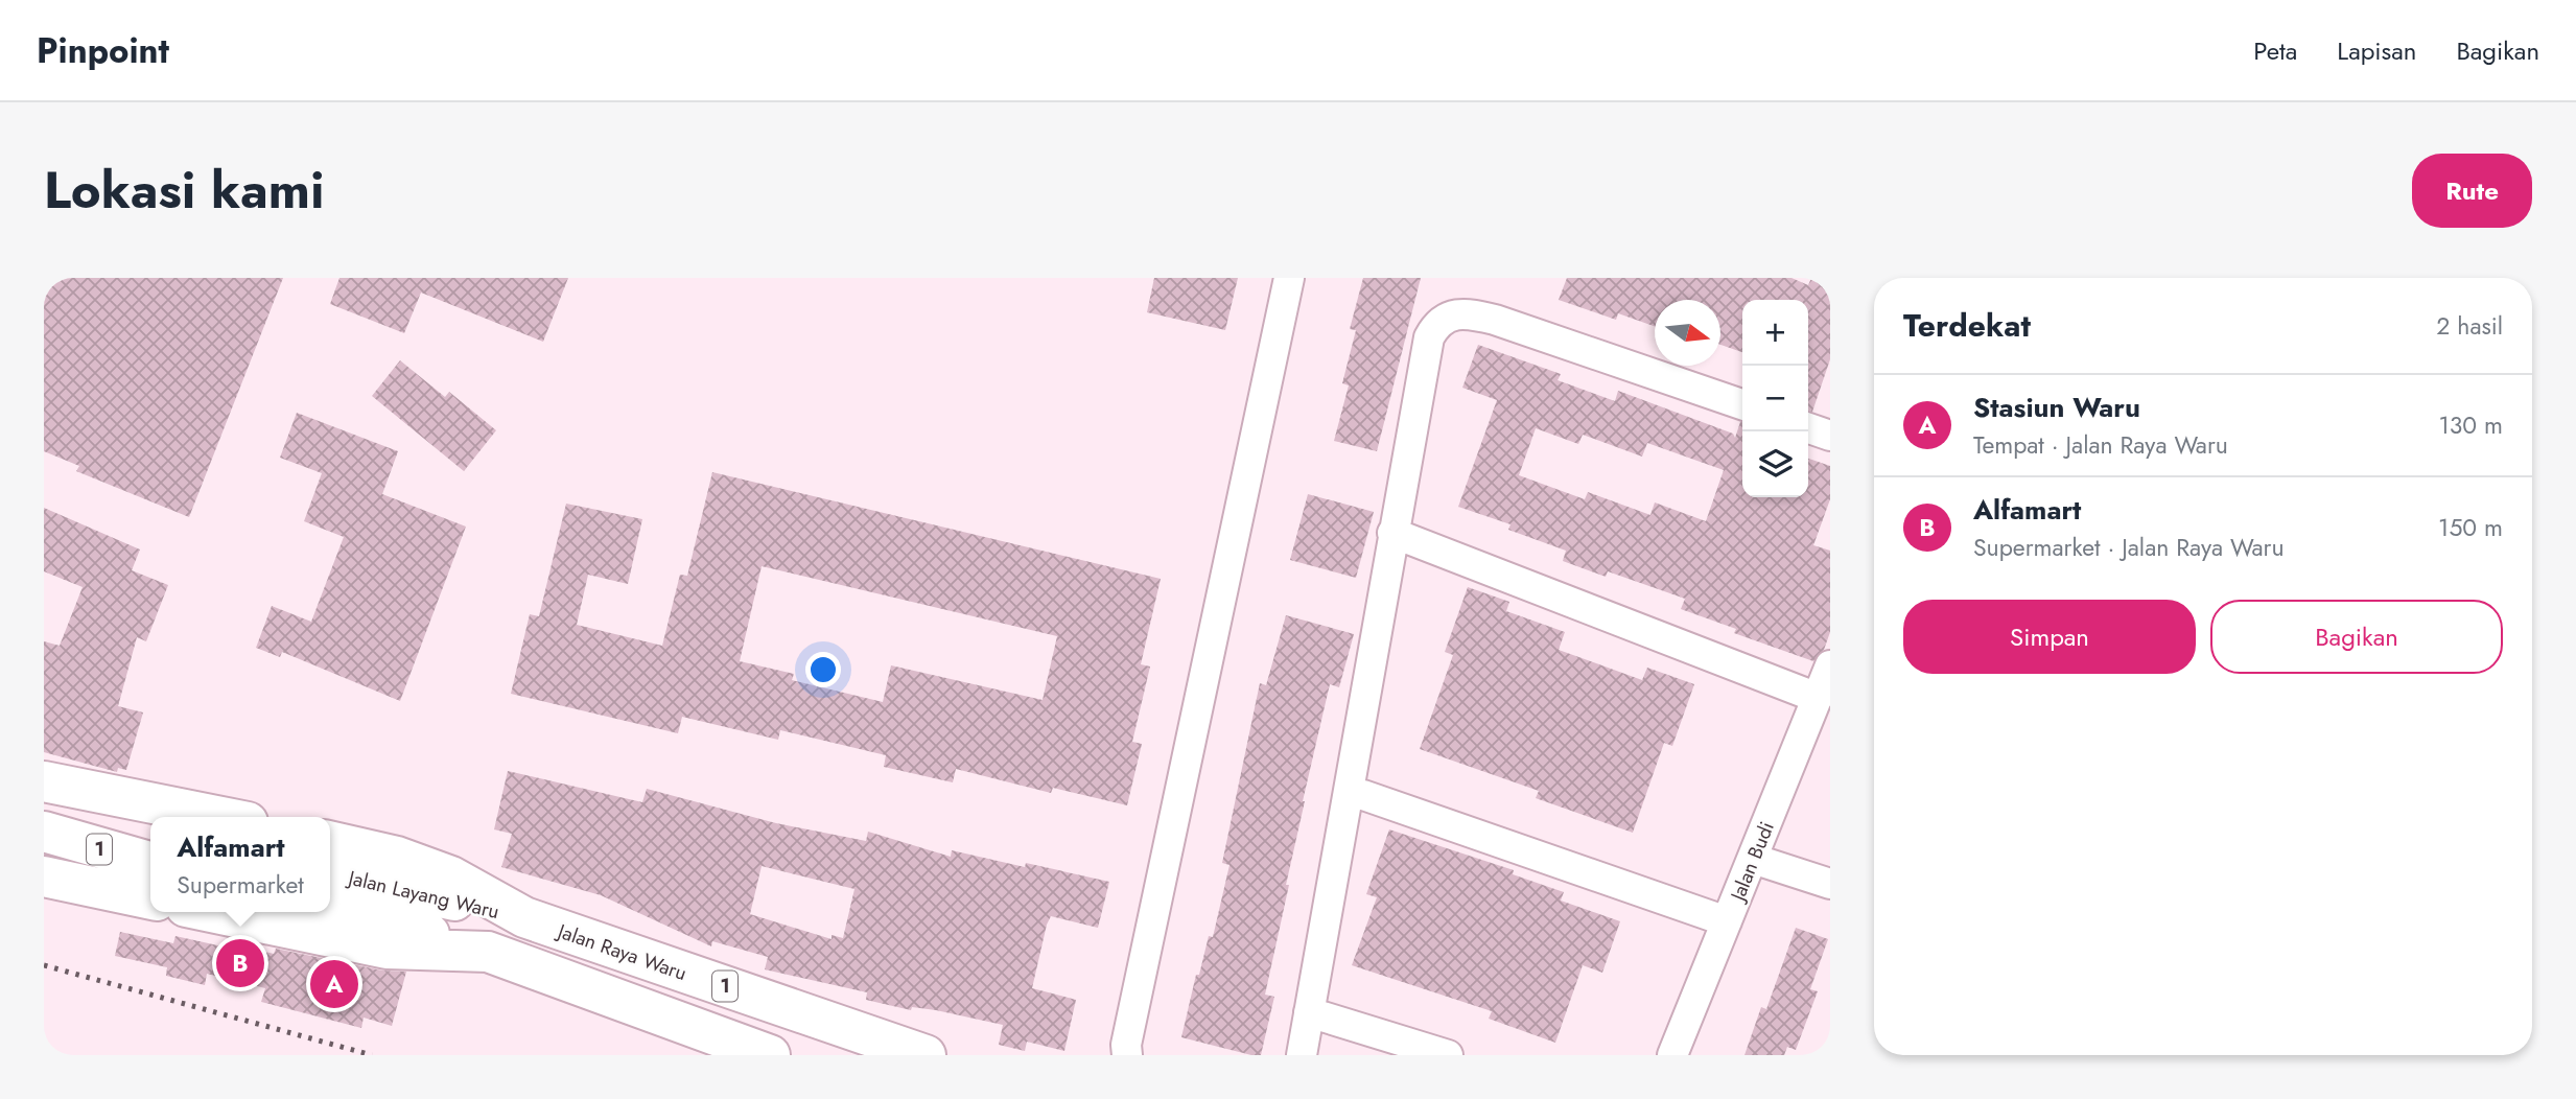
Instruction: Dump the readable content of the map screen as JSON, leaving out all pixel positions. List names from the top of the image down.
{
  "streets": {
    "highway": ["1", "Jalan Layang Waru", "Jalan Raya Waru"],
    "street": ["Jalan Budi"]
  },
  "crossings": [
    ["Jalan Layang Waru", "Jalan Raya Waru"]
  ],
  "north": "right",
  "page": {
    "header": "Pinpoint",
    "nav": ["Peta", "Lapisan", "Bagikan"],
    "title": "Lokasi kami",
    "buttons": [
      "Rute",
      ["Simpan", "Bagikan"]
    ],
    "heading": ["Terdekat", "2 hasil"],
    "map_buttons": ["+", "−"],
    "list": [
      {
        "mark": "A",
        "name": "Stasiun Waru",
        "note": "Tempat · Jalan Raya Waru",
        "value": "130 m"
      },
      {
        "mark": "B",
        "name": "Alfamart",
        "note": "Supermarket · Jalan Raya Waru",
        "value": "150 m"
      }
    ],
    "popup": ["Alfamart", "Supermarket"],
    "pins": ["B", "A"]
  }
}
